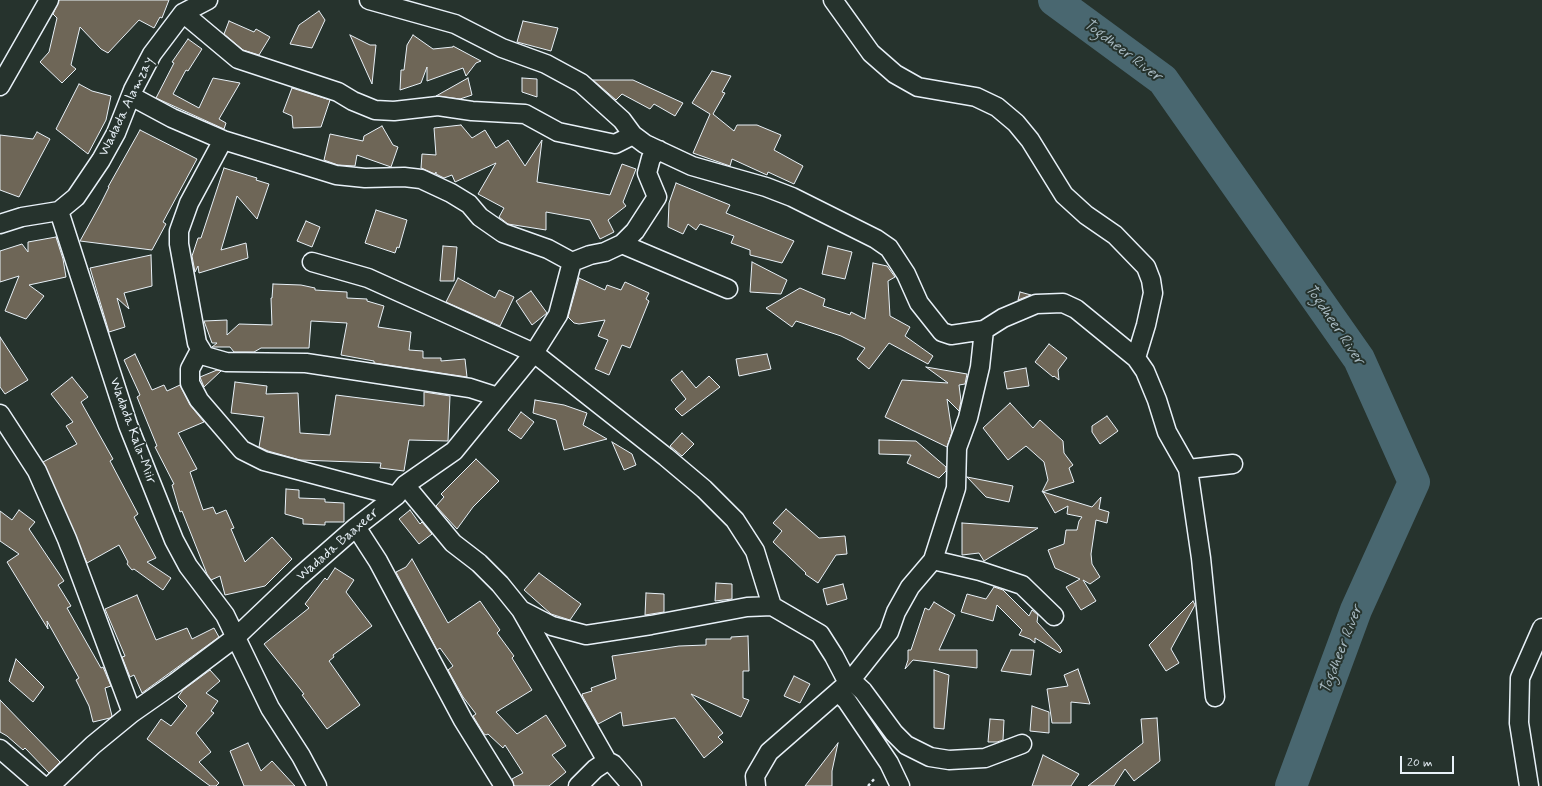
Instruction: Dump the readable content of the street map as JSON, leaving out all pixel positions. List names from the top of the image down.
{
  "streets": {
    "street": ["Wadada Alamzay", "Wadada Kala-Miir", "Wadada Baaxeer"]
  },
  "crossings": [
    ["Wadada Alamzay", "Wadada Kala-Miir"],
    ["Wadada Kala-Miir", "Wadada Baaxeer"]
  ],
  "water": ["Togdheer River"],
  "scale_bar": "20 m"
}
